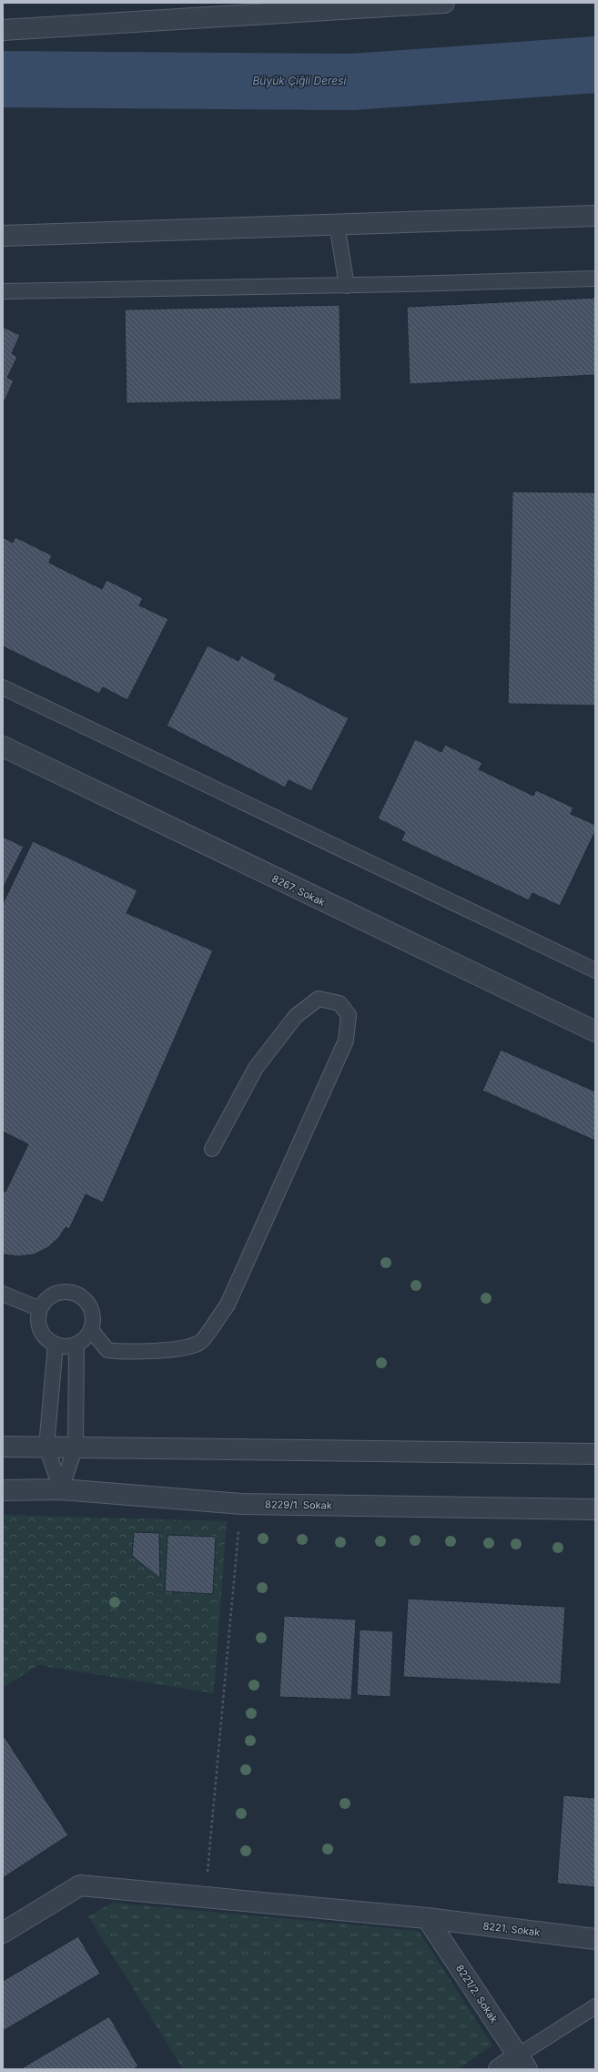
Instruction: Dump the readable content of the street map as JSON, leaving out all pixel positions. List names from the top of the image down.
{
  "streets": {
    "street": [
      "8267. Sokak",
      "8229/1. Sokak",
      "8221. Sokak",
      "8221/2. Sokak"
    ]
  },
  "crossings": [
    ["8221. Sokak", "8221/2. Sokak"]
  ],
  "water": ["Büyük Çiğli Deresi"]
}
